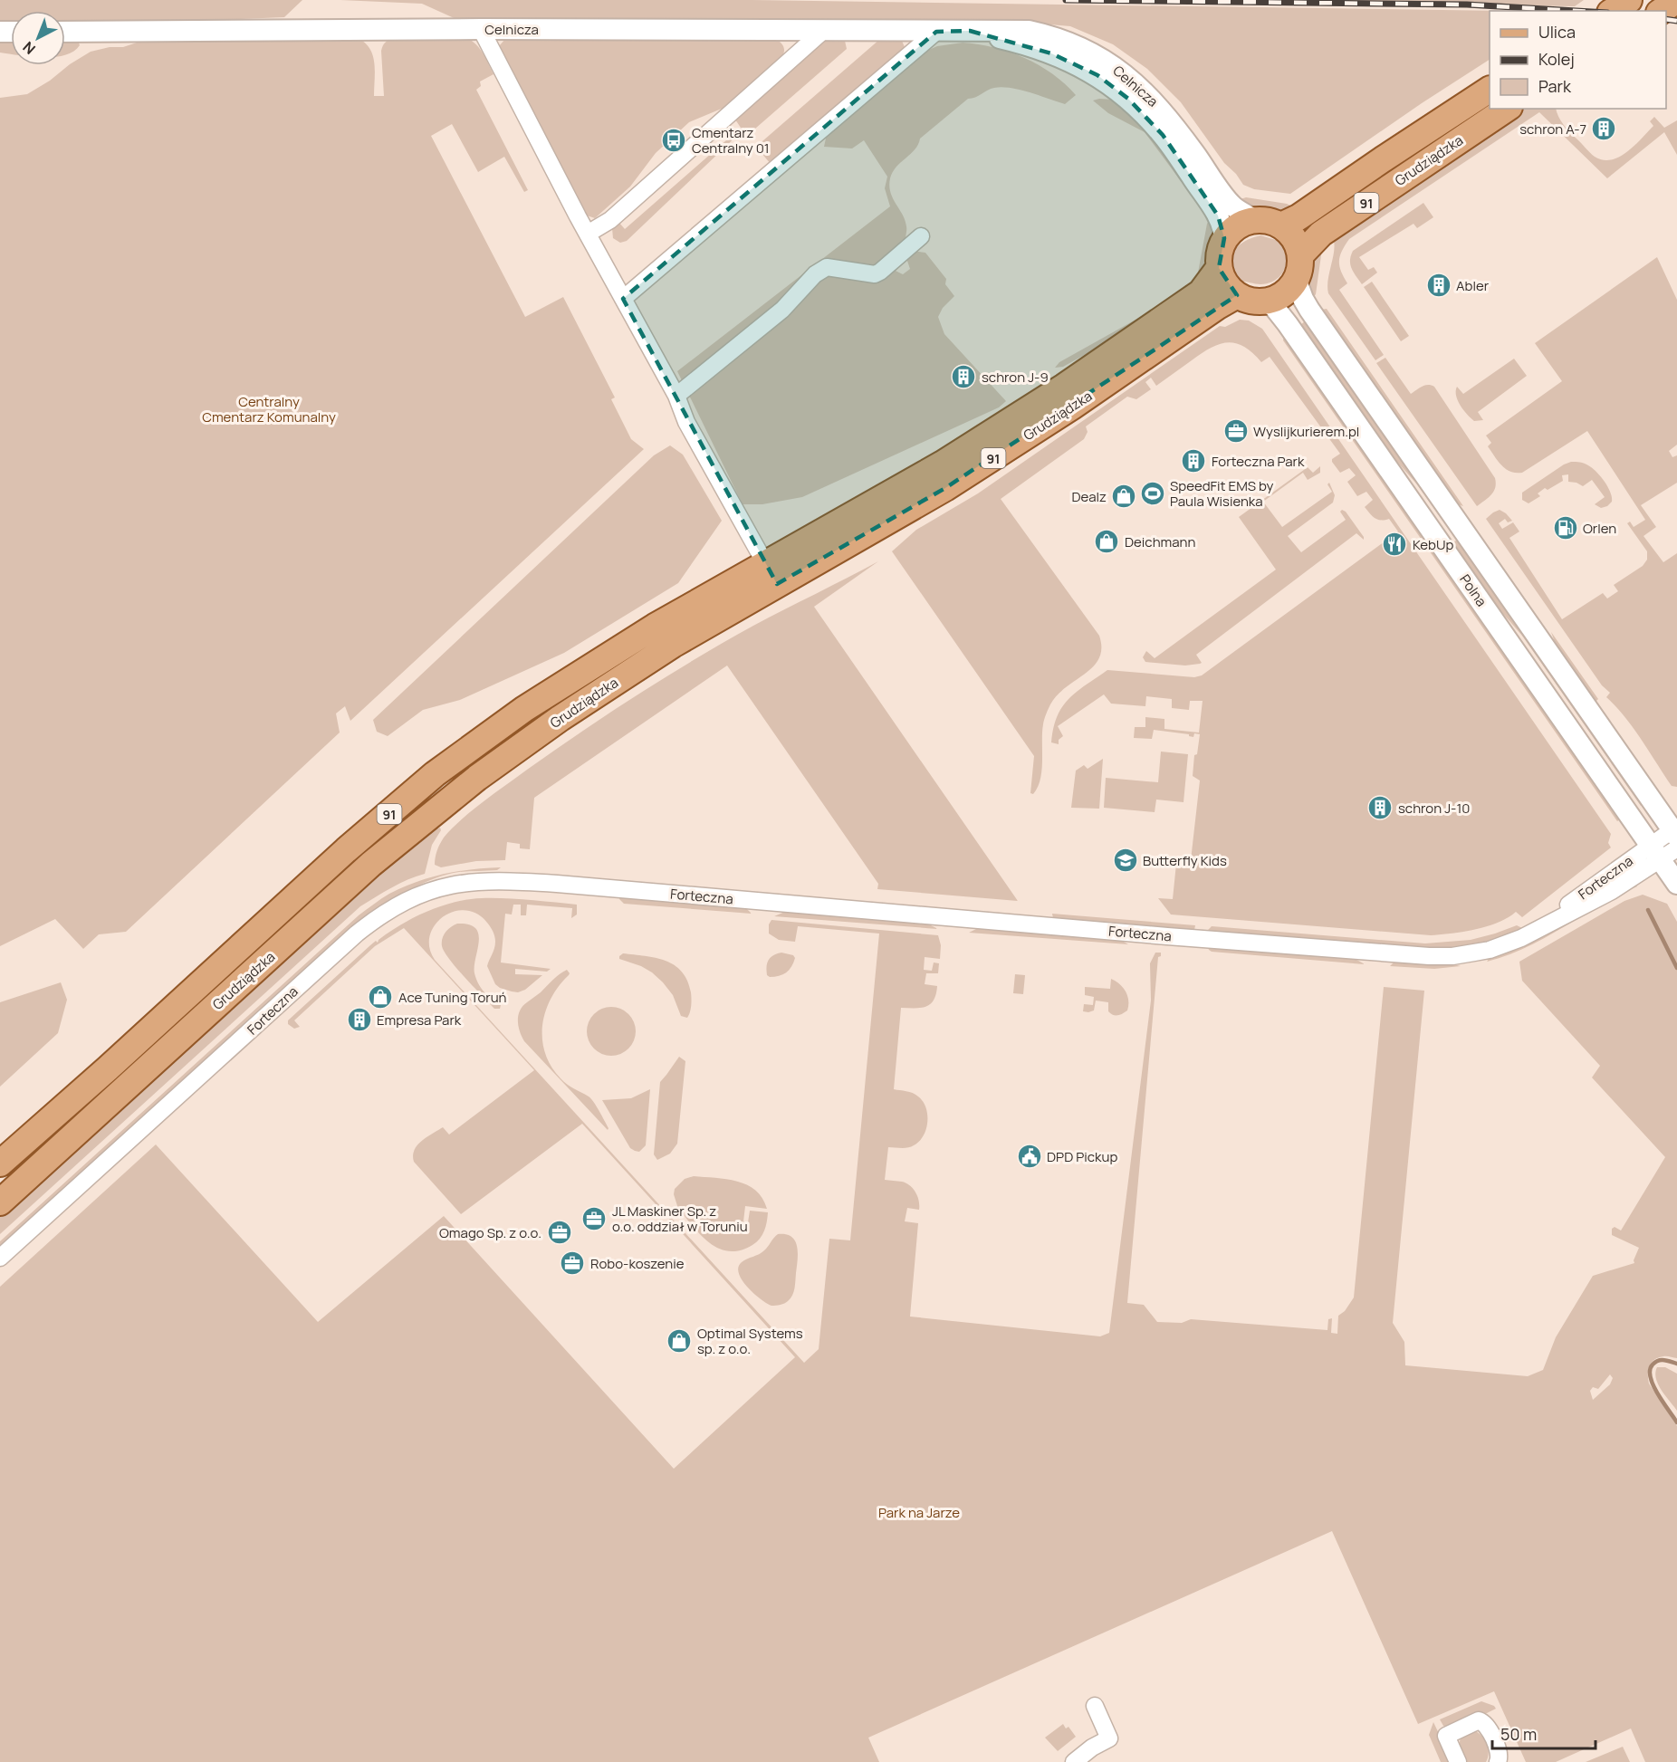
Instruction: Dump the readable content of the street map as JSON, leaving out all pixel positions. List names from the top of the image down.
{
  "streets": {
    "main road": ["Grudziądzka", "91"],
    "street": ["Celnicza", "Polna", "Forteczna"]
  },
  "crossings": [
    ["Celnicza", "Grudziądzka"],
    ["Celnicza", "Polna"],
    ["Grudziądzka", "Polna"],
    ["Polna", "Forteczna"]
  ],
  "parks": ["Centralny Cmentarz Komunalny", "Park na Jarze"],
  "places": {
    "building": [
      "schron A-7",
      "Abler",
      "schron J-9",
      "Forteczna Park",
      "schron J-10",
      "Empresa Park"
    ],
    "bus stop": ["Cmentarz Centralny 01"],
    "office": [
      "Wyslijkurierem.pl",
      "JL Maskiner Sp. z o.o. oddział w Toruniu",
      "Omago Sp. z o.o.",
      "Robo-koszenie"
    ],
    "sports": ["SpeedFit EMS by Paula Wisienka"],
    "shop": [
      "Dealz",
      "Deichmann",
      "Ace Tuning Toruń",
      "Optimal Systems sp. z o.o."
    ],
    "fuel station": ["Orlen"],
    "restaurant": ["KebUp"],
    "school or university": ["Butterfly Kids"],
    "public building": ["DPD Pickup"]
  },
  "legend": ["Ulica", "Kolej", "Park"],
  "scale_bar": "50 m",
  "north": "bottom left"
}
